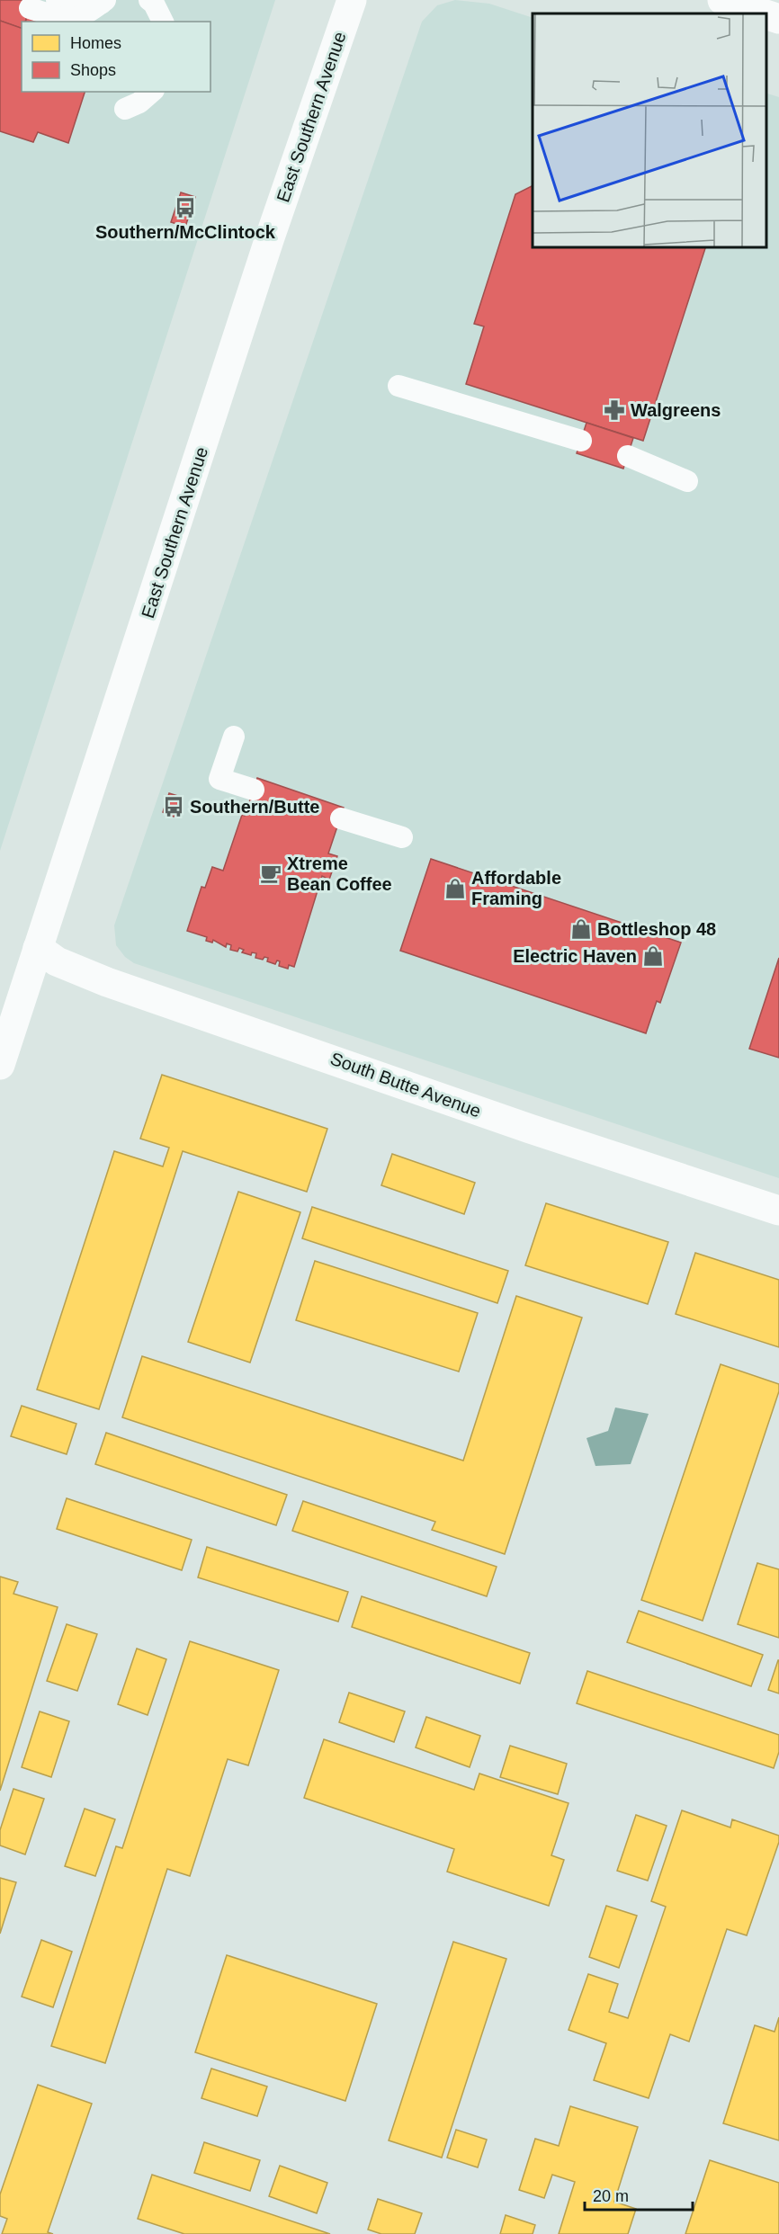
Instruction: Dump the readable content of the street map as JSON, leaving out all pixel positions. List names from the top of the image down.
{
  "streets": {
    "main road": ["East Southern Avenue", "South Butte Avenue"]
  },
  "crossings": [
    ["East Southern Avenue", "South Butte Avenue"]
  ],
  "places": {
    "bus stop": ["Southern/McClintock", "Southern/Butte"],
    "pharmacy": ["Walgreens"],
    "cafe": ["Xtreme Bean Coffee"],
    "shop": ["Affordable Framing", "Bottleshop 48", "Electric Haven"]
  },
  "legend": ["Homes", "Shops"],
  "scale_bar": "20 m"
}
